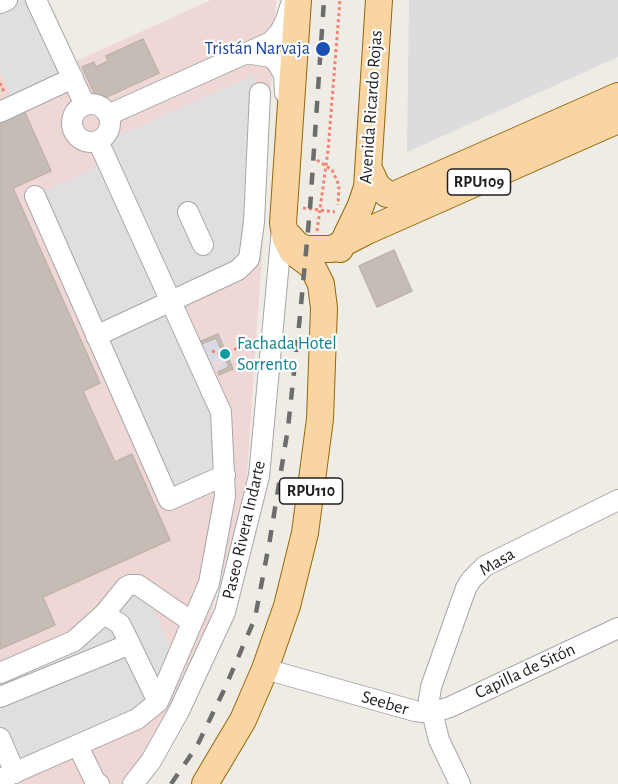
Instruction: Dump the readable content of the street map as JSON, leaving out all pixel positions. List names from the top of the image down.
{
  "streets": {
    "main road": ["Avenida Ricardo Rojas", "RPU109", "RPU110"],
    "street": [
      "Paseo Rivera Indarte",
      "Masa",
      "Capilla de Sitón",
      "Seeber"
    ]
  },
  "crossings": [
    ["Avenida Ricardo Rojas", "RPU109"],
    ["Avenida Ricardo Rojas", "Paseo Rivera Indarte"],
    ["Avenida Ricardo Rojas", "Seeber"],
    ["Masa", "Capilla de Sitón"],
    ["Masa", "Seeber"],
    ["Capilla de Sitón", "Seeber"]
  ],
  "places": ["Tristán Narvaja", "Fachada Hotel Sorrento"]
}
